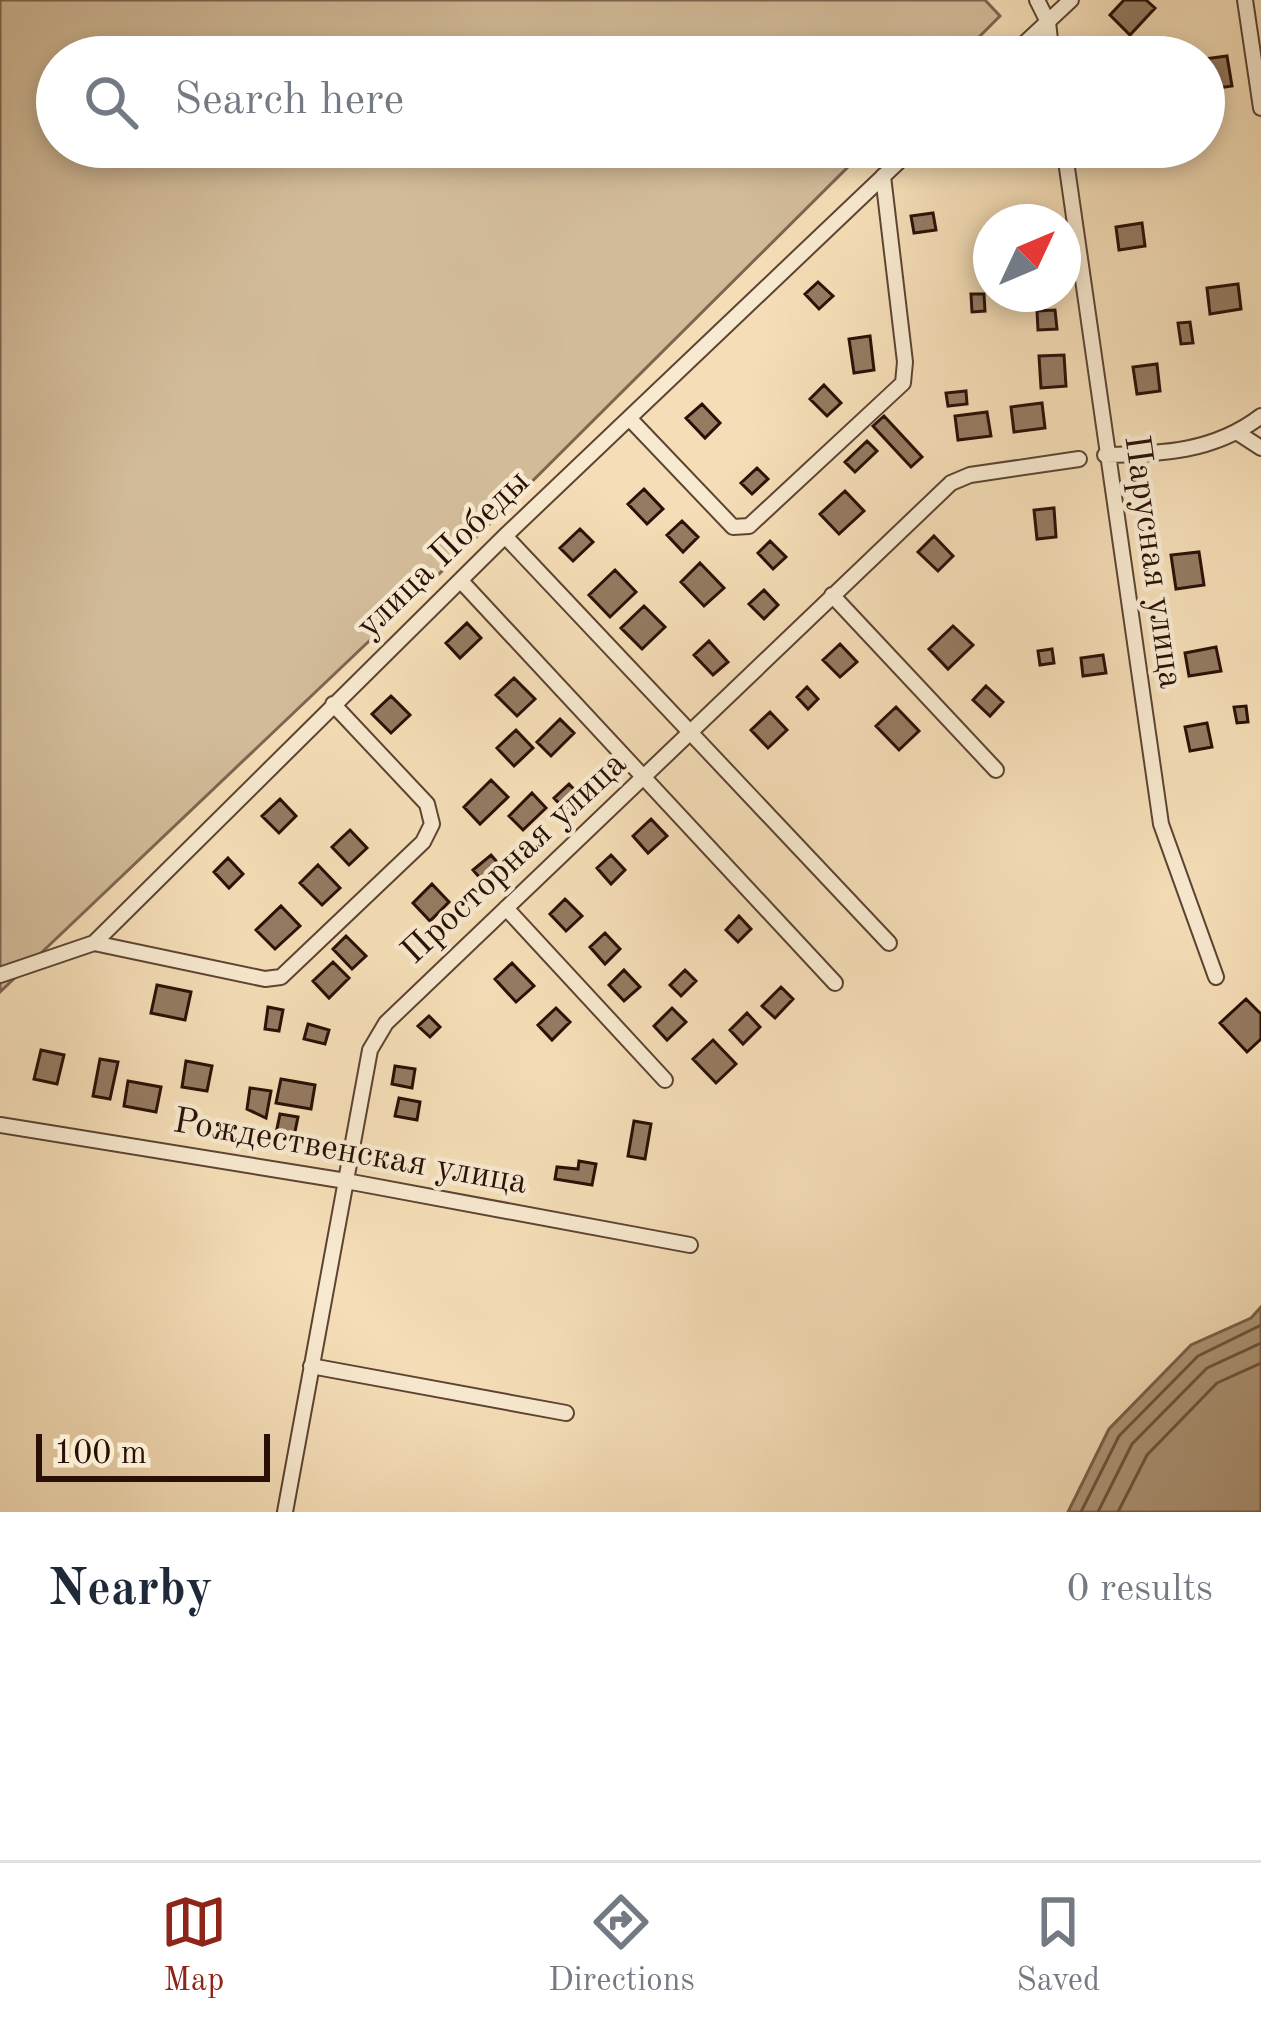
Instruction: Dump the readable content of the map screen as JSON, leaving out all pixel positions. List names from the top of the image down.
{
  "streets": {
    "street": [
      "улица Победы",
      "Парусная улица",
      "Просторная улица",
      "Рождественская улица"
    ]
  },
  "crossings": [
    ["Просторная улица", "Рождественская улица"]
  ],
  "scale_bar": "100 m",
  "north": "top right",
  "page": {
    "search": "Search here",
    "scale": "100 m",
    "heading": ["Nearby", "0 results"],
    "nav": ["Map", "Directions", "Saved"]
  }
}
